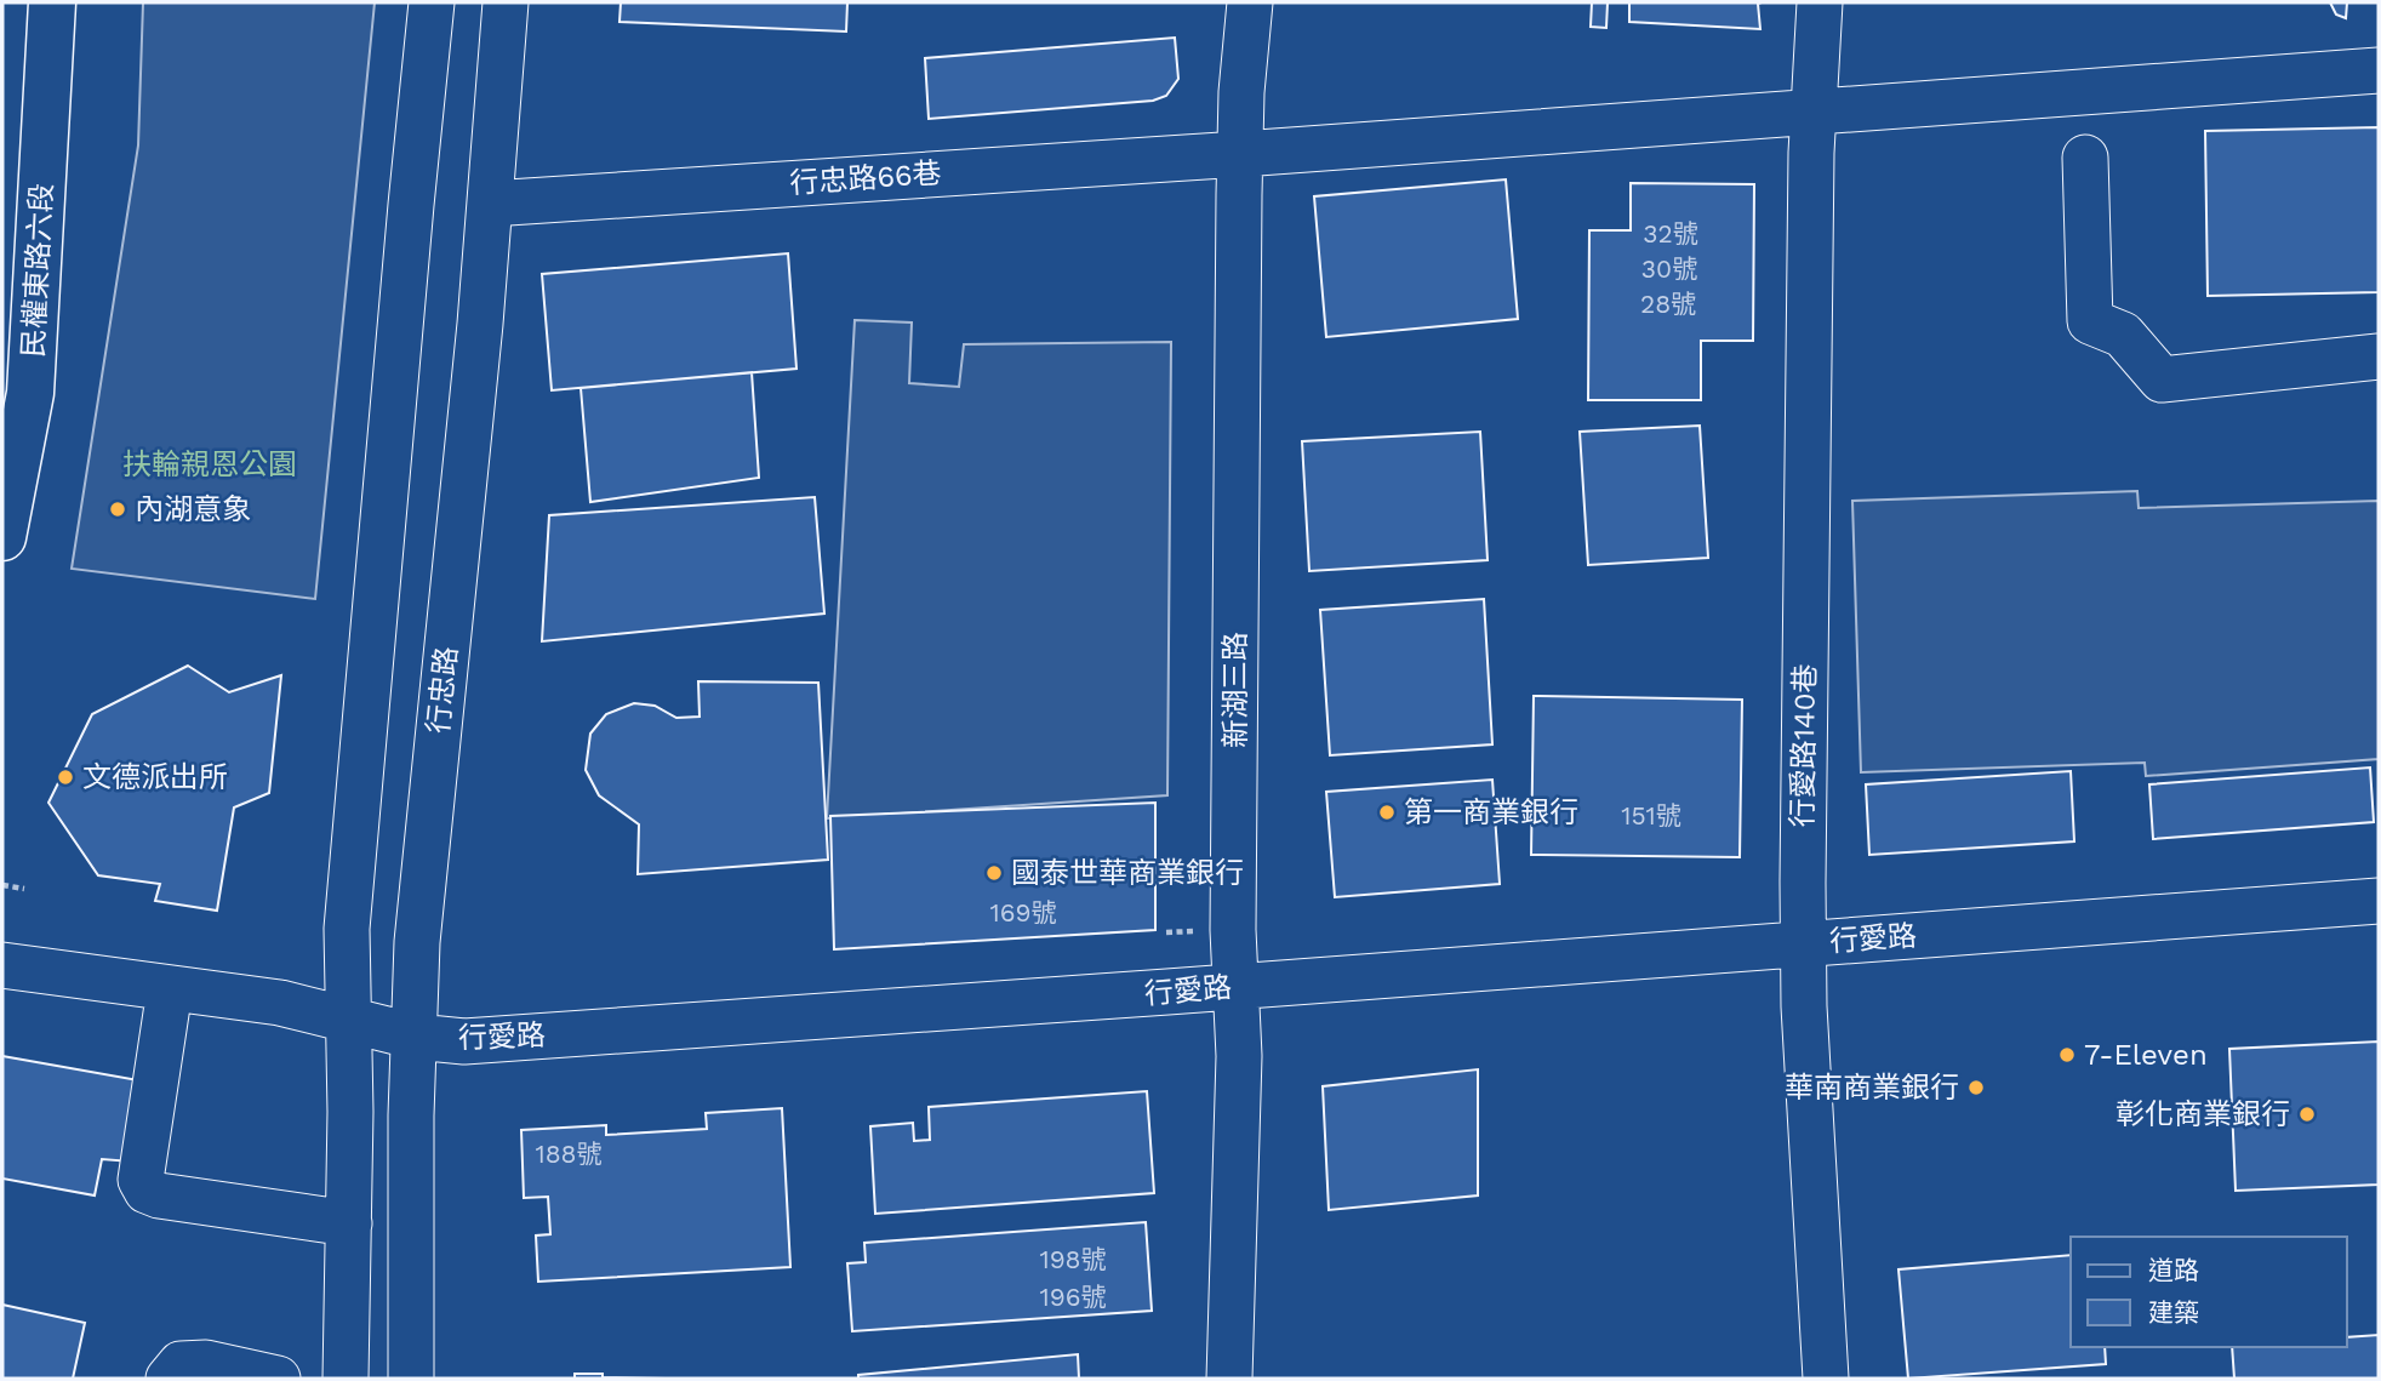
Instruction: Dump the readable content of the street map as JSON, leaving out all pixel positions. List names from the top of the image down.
{
  "streets": {
    "main road": ["民權東路六段"],
    "street": [
      "行忠路66巷",
      "行忠路",
      "新湖三路",
      "行愛路140巷",
      "行愛路"
    ]
  },
  "crossings": [
    ["行忠路66巷", "行忠路"],
    ["行忠路66巷", "新湖三路"],
    ["行忠路66巷", "行愛路140巷"],
    ["行忠路", "行愛路"],
    ["新湖三路", "行愛路"],
    ["行愛路140巷", "行愛路"]
  ],
  "parks": ["扶輪親恩公園"],
  "places": [
    "內湖意象",
    "文德派出所",
    "第一商業銀行",
    "國泰世華商業銀行",
    "7-Eleven",
    "華南商業銀行",
    "彰化商業銀行"
  ],
  "house_numbers": [
    "32號",
    "30號",
    "28號",
    "151號",
    "169號",
    "188號",
    "198號",
    "196號"
  ],
  "legend": ["道路", "建築"]
}
